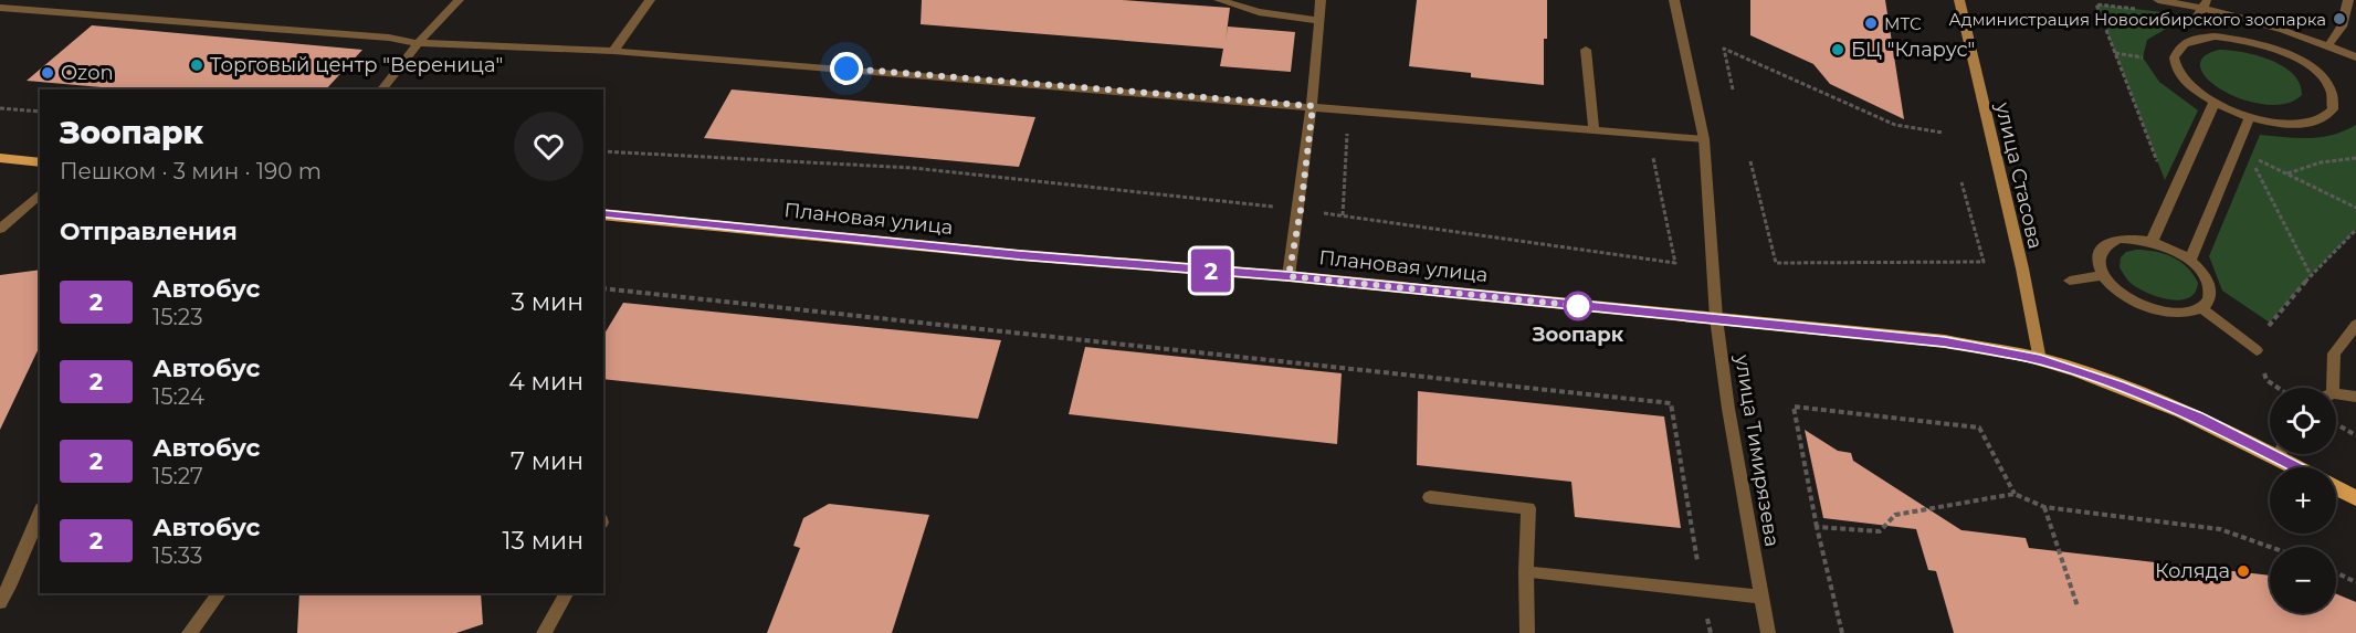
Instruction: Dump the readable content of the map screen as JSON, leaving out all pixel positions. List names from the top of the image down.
{
  "streets": {
    "main road": ["Плановая улица"],
    "street": ["улица Стасова", "улица Тимирязева"]
  },
  "crossings": [
    ["улица Стасова", "Плановая улица"],
    ["Плановая улица", "улица Тимирязева"]
  ],
  "places": [
    "Администрация Новосибирского зоопарка",
    "МТС",
    "БЦ \"Кларус\"",
    "Торговый центр \"Вереница\"",
    "Ozon",
    "Зоопарк",
    "Коляда"
  ],
  "lines": ["bus line 2"],
  "page": {
    "on_map": "2",
    "heading": [
      ["Зоопарк", "Пешком · 3 мин · 190 m"],
      "Отправления"
    ],
    "list": [
      {
        "mark": "2",
        "name": "Автобус",
        "note": "15:23",
        "value": "3 мин"
      },
      {
        "mark": "2",
        "name": "Автобус",
        "note": "15:24",
        "value": "4 мин"
      },
      {
        "mark": "2",
        "name": "Автобус",
        "note": "15:27",
        "value": "7 мин"
      },
      {
        "mark": "2",
        "name": "Автобус",
        "note": "15:33",
        "value": "13 мин"
      }
    ],
    "map_buttons": ["+", "−"]
  }
}
